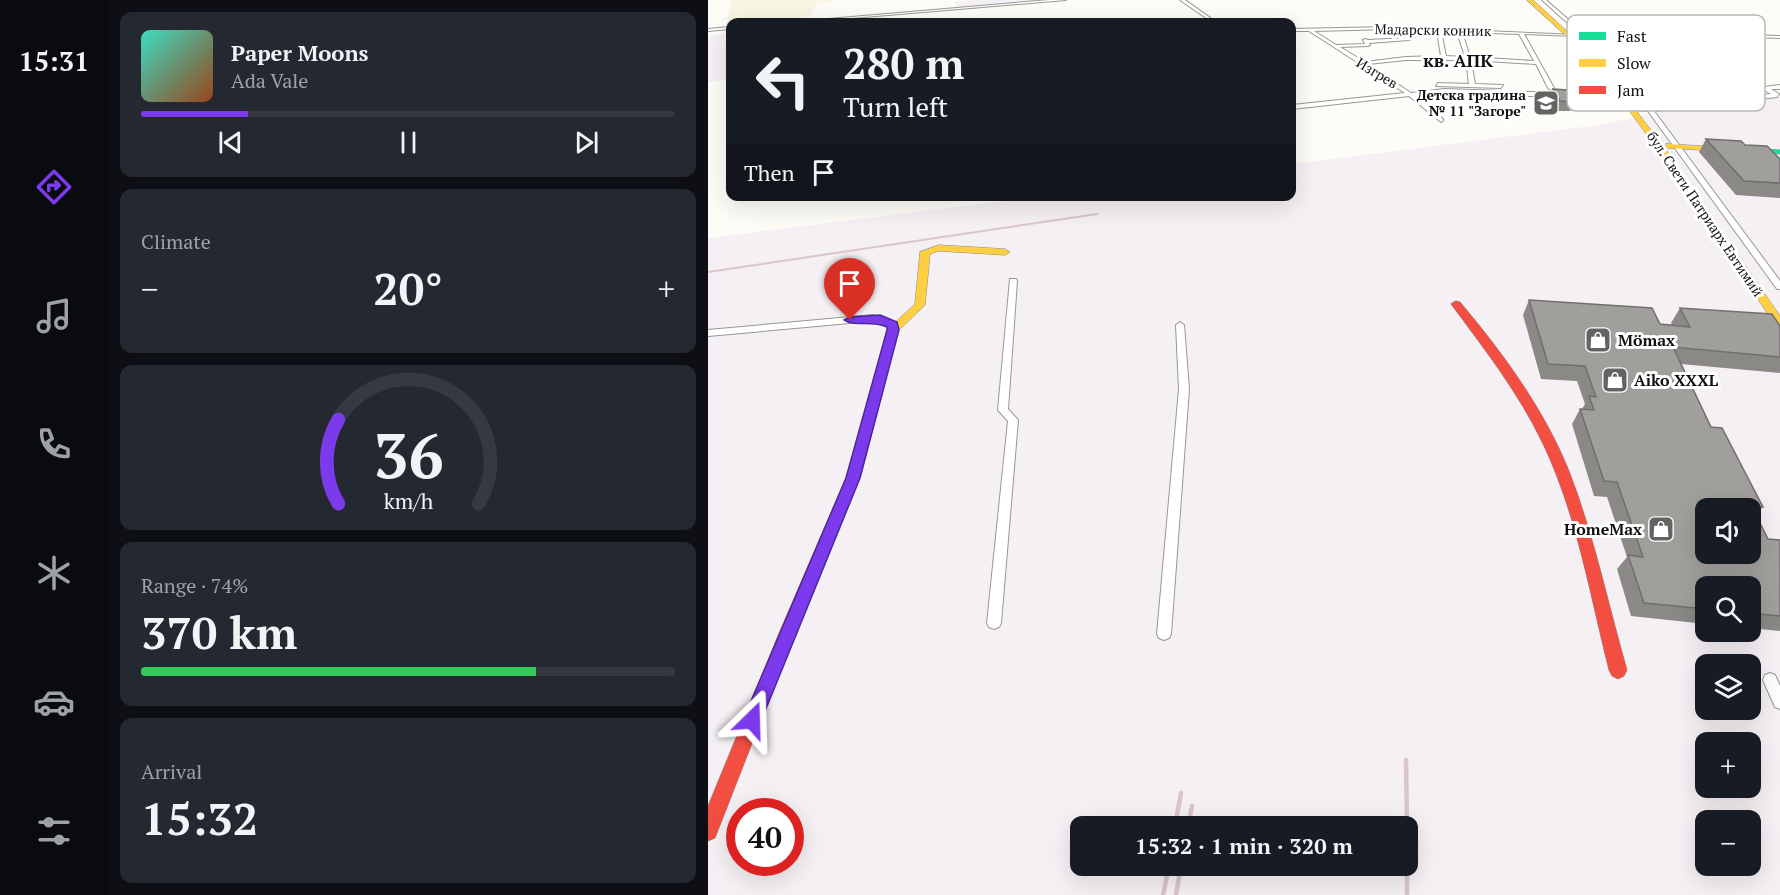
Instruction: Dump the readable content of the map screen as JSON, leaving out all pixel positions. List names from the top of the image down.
{
  "streets": {
    "main road": ["бул. Свети Патриарх Евтимий"],
    "street": ["Мадарски конник", "Изгрев"]
  },
  "crossings": [
    ["Мадарски конник", "Изгрев"]
  ],
  "districts": ["кв. АПК"],
  "places": {
    "school or university": ["Детска градина № 11 \"Загоре\""],
    "shop": ["Mömax", "Aiko XXXL", "HomeMax"]
  },
  "legend": ["Fast", "Slow", "Jam"],
  "page": {
    "tabs": "15:31",
    "turn": ["280 m", "Turn left"],
    "song": ["Paper Moons", "Ada Vale"],
    "then": "Then",
    "tile": [
      "Climate",
      ["Range · 74%", "370 km"],
      ["Arrival", "15:32"]
    ],
    "heat": ["−", "20°", "+"],
    "map_buttons": ["+", "−"],
    "limit": "40",
    "trip": "15:32 · 1 min · 320 m",
    "gauge": ["36", "km/h"]
  }
}
